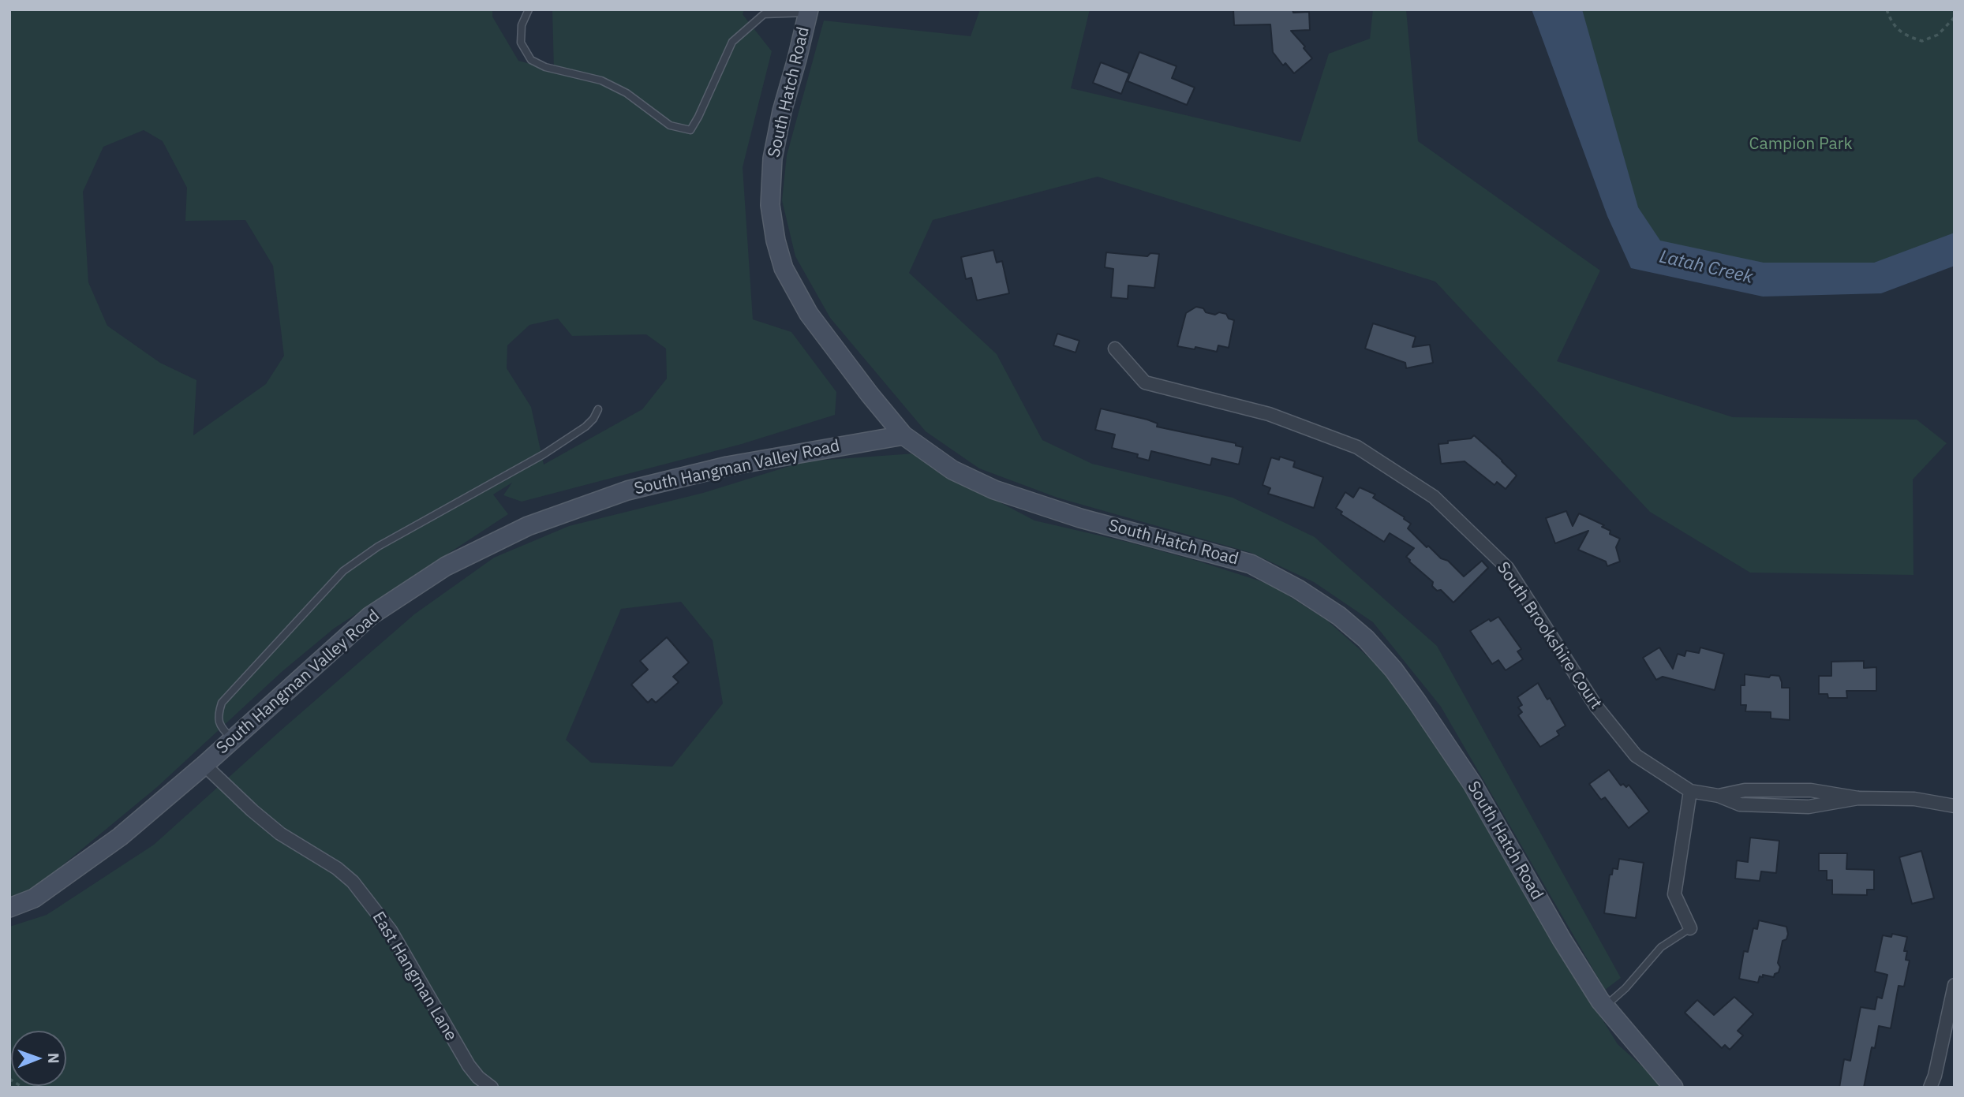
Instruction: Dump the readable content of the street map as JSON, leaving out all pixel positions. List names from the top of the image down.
{
  "streets": {
    "main road": ["South Hatch Road", "South Hangman Valley Road"],
    "street": ["South Brookshire Court", "East Hangman Lane"]
  },
  "crossings": [
    ["South Hatch Road", "South Hangman Valley Road"],
    ["South Hangman Valley Road", "East Hangman Lane"]
  ],
  "water": ["Latah Creek"],
  "parks": ["Campion Park"],
  "north": "right"
}
